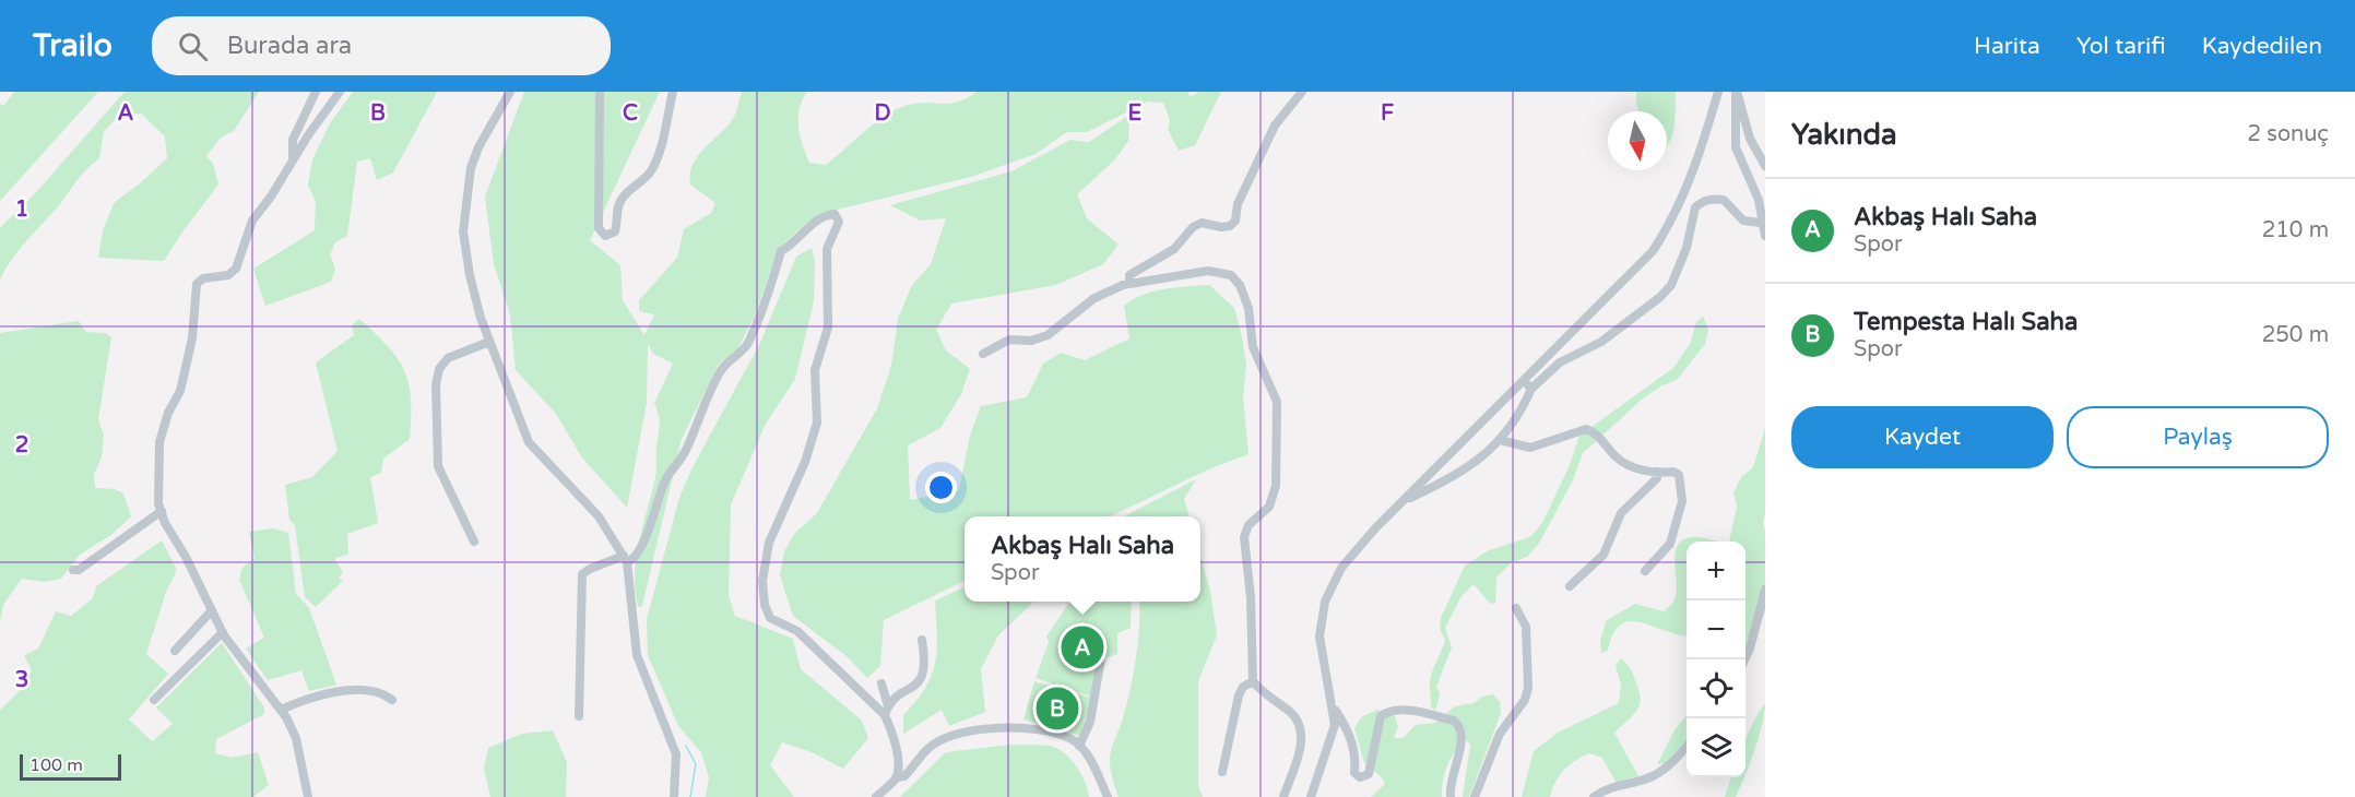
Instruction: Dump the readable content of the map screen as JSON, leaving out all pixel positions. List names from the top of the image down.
{
  "scale_bar": "100 m",
  "north": "bottom",
  "page": {
    "header": "Trailo",
    "search": "Burada ara",
    "nav": ["Harita", "Yol tarifi", "Kaydedilen"],
    "heading": ["Yakında", "2 sonuç"],
    "list": [
      {
        "mark": "A",
        "name": "Akbaş Halı Saha",
        "note": "Spor",
        "value": "210 m"
      },
      {
        "mark": "B",
        "name": "Tempesta Halı Saha",
        "note": "Spor",
        "value": "250 m"
      }
    ],
    "buttons": ["Kaydet", "Paylaş"],
    "popup": ["Akbaş Halı Saha", "Spor"],
    "map_buttons": ["+", "−"],
    "pins": ["A", "B"],
    "scale": "100 m"
  },
  "grid": {
    "columns": [
      "A",
      "B",
      "C",
      "D",
      "E",
      "F"
    ],
    "rows": ["1", "2", "3"]
  }
}
